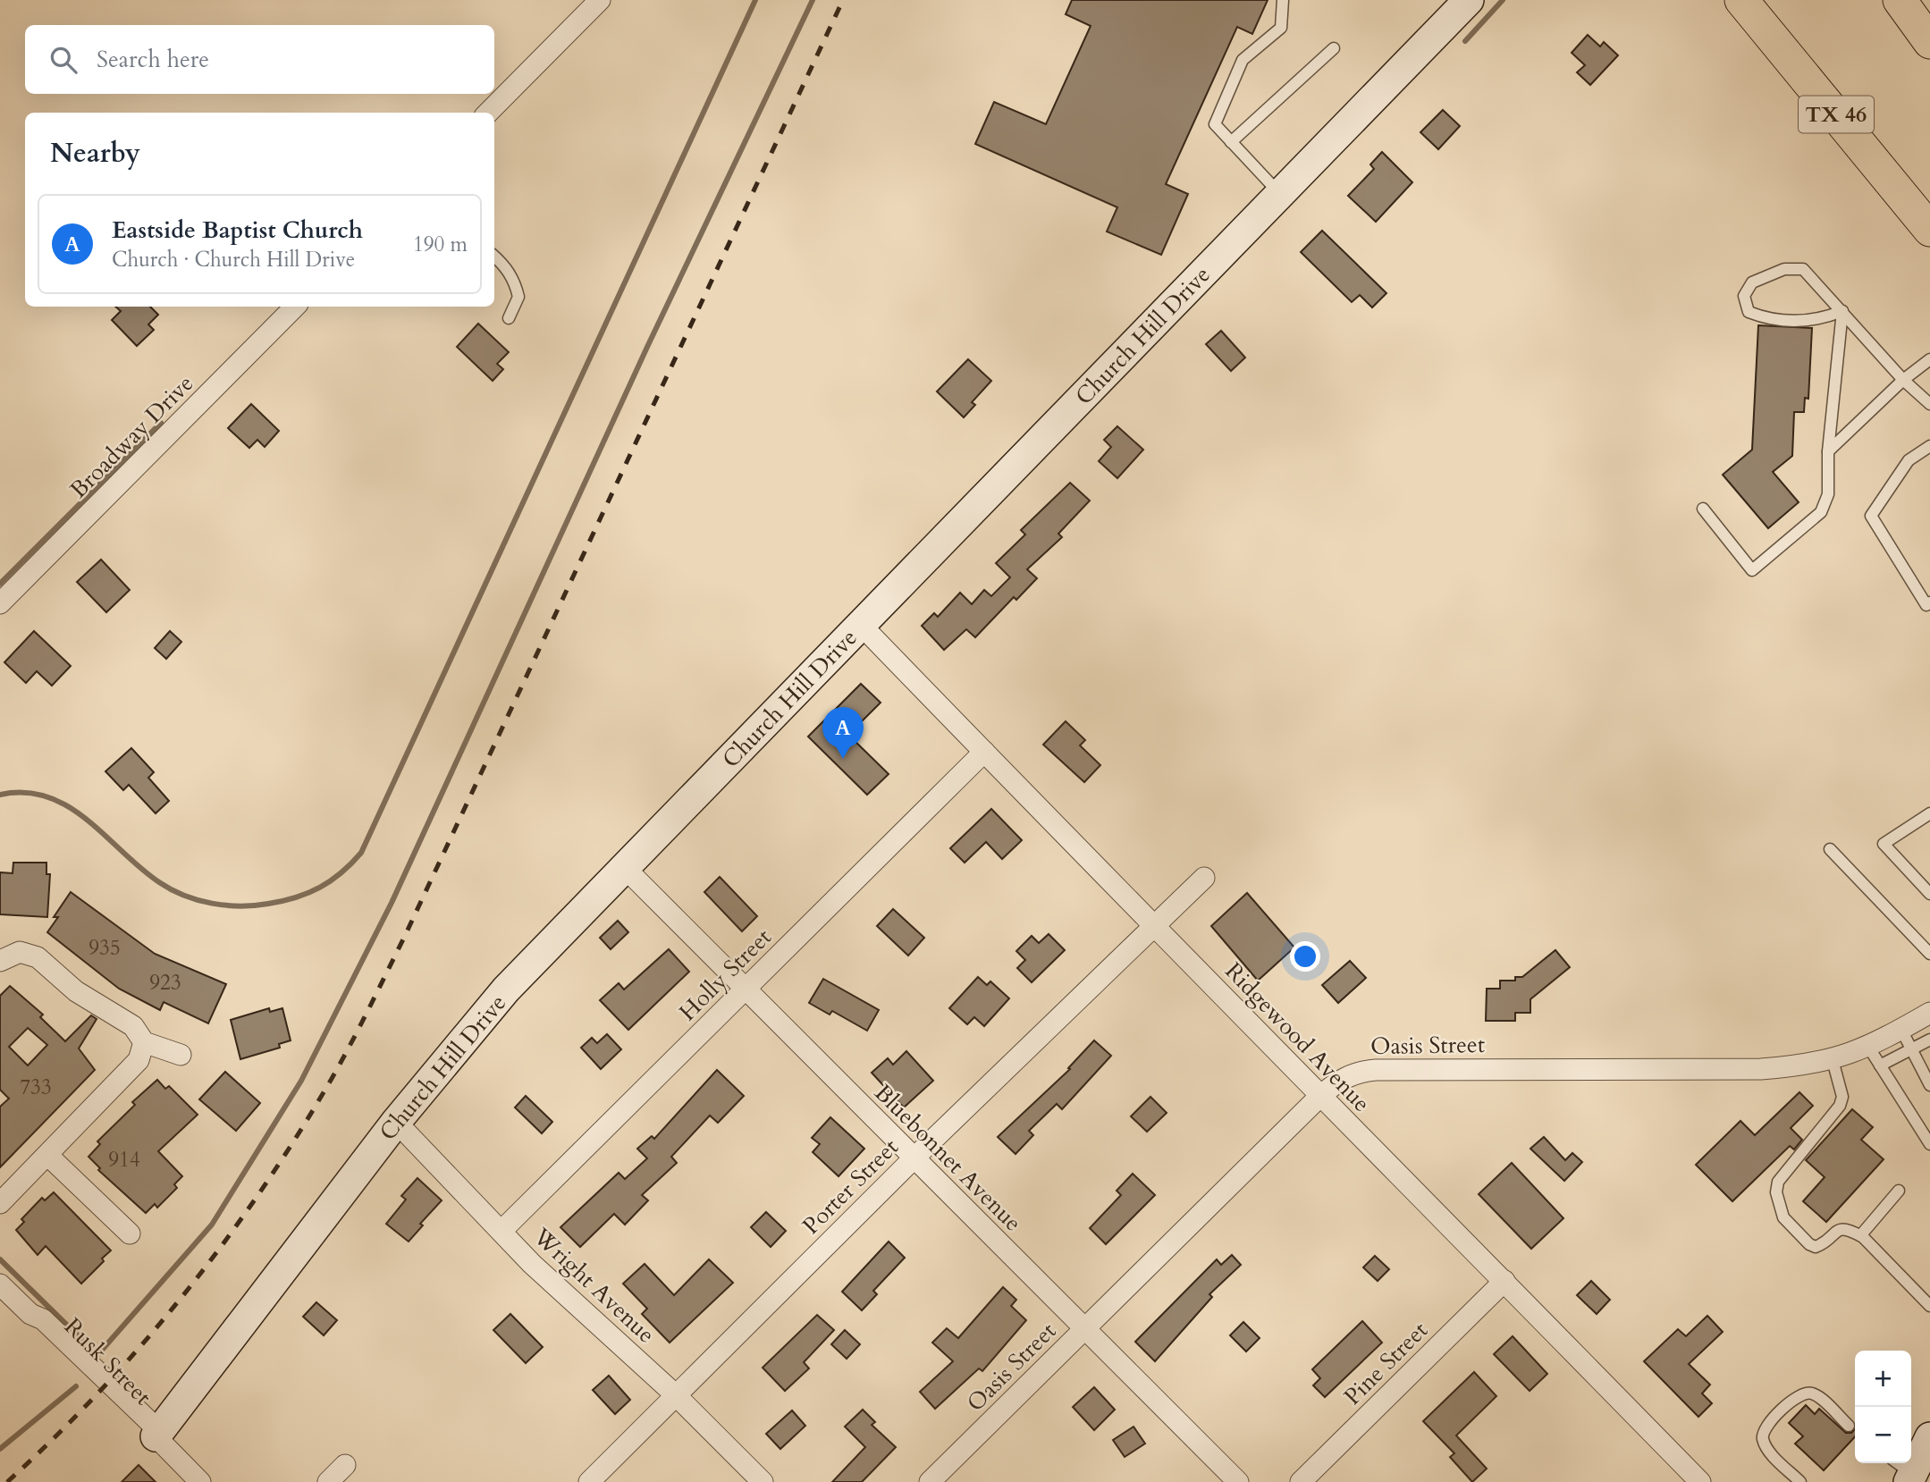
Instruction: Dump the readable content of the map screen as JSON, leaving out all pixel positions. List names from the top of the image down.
{
  "streets": {
    "main road": ["TX 46"],
    "street": [
      "Church Hill Drive",
      "Broadway Drive",
      "Holly Street",
      "Ridgewood Avenue",
      "Oasis Street",
      "Bluebonnet Avenue",
      "Porter Street",
      "Wright Avenue",
      "Rusk Street",
      "Pine Street"
    ]
  },
  "crossings": [
    ["Church Hill Drive", "Ridgewood Avenue"],
    ["Church Hill Drive", "Bluebonnet Avenue"],
    ["Church Hill Drive", "Wright Avenue"],
    ["Church Hill Drive", "Rusk Street"],
    ["Holly Street", "Ridgewood Avenue"],
    ["Holly Street", "Bluebonnet Avenue"],
    ["Holly Street", "Wright Avenue"],
    ["Ridgewood Avenue", "Oasis Street"],
    ["Ridgewood Avenue", "Porter Street"],
    ["Ridgewood Avenue", "Pine Street"],
    ["Oasis Street", "Bluebonnet Avenue"],
    ["Bluebonnet Avenue", "Porter Street"],
    ["Porter Street", "Wright Avenue"]
  ],
  "house_numbers": [
    "935",
    "923",
    "733",
    "914"
  ],
  "page": {
    "search": "Search here",
    "heading": "Nearby",
    "list": [
      {
        "mark": "A",
        "name": "Eastside Baptist Church",
        "note": "Church · Church Hill Drive",
        "value": "190 m"
      }
    ],
    "pins": "A",
    "map_buttons": ["+", "−"]
  }
}
